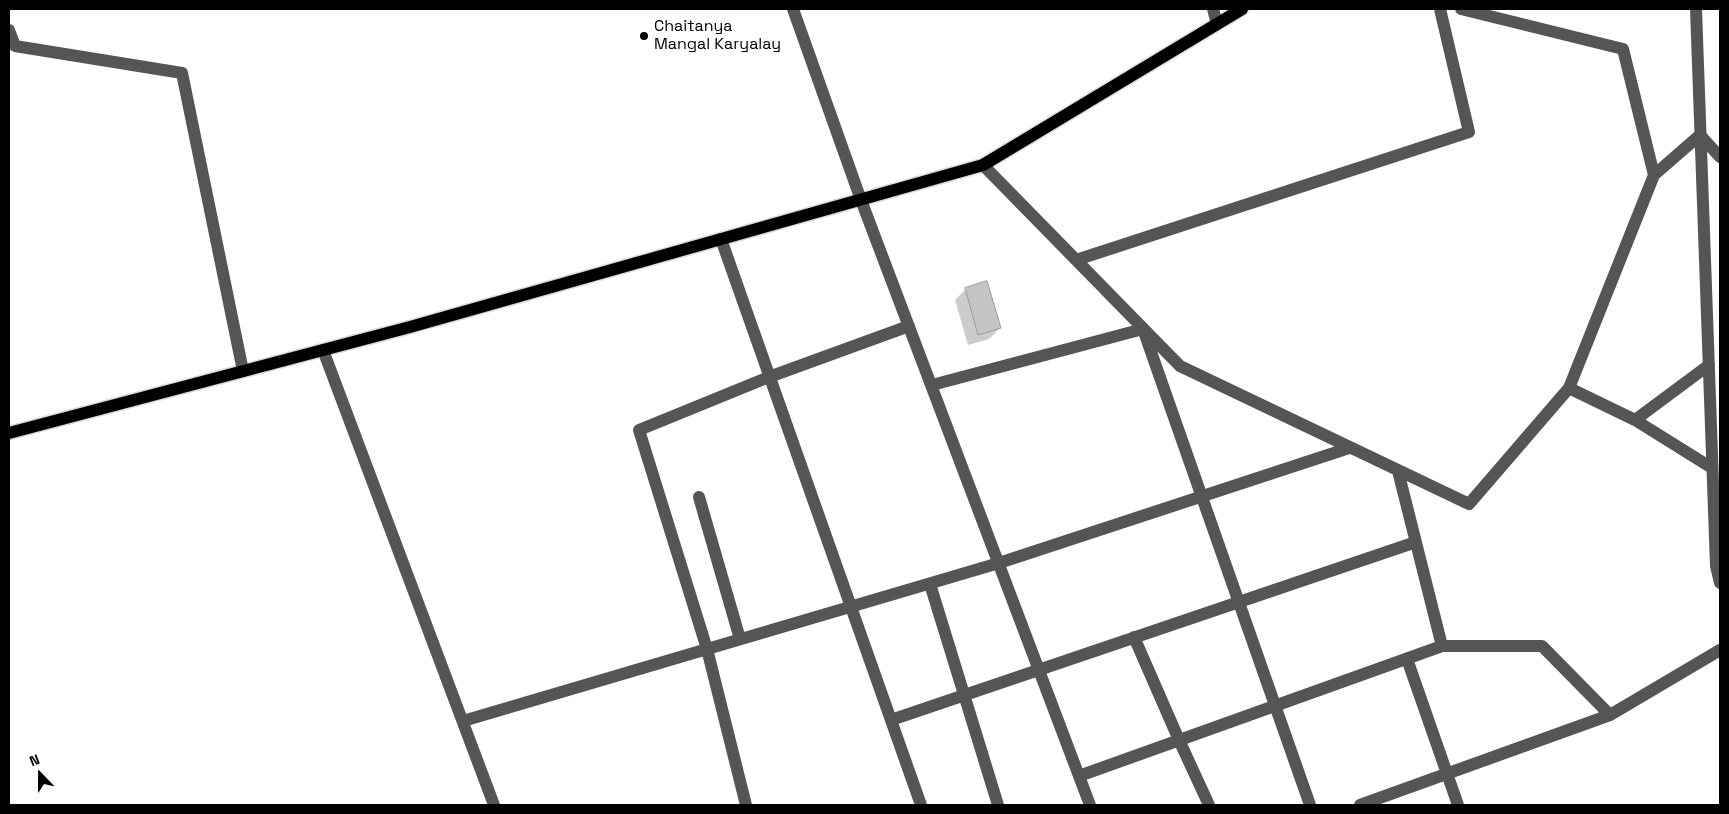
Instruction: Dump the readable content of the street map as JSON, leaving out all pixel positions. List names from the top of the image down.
{
  "places": ["Chaitanya Mangal Karyalay"],
  "north": "top"
}
